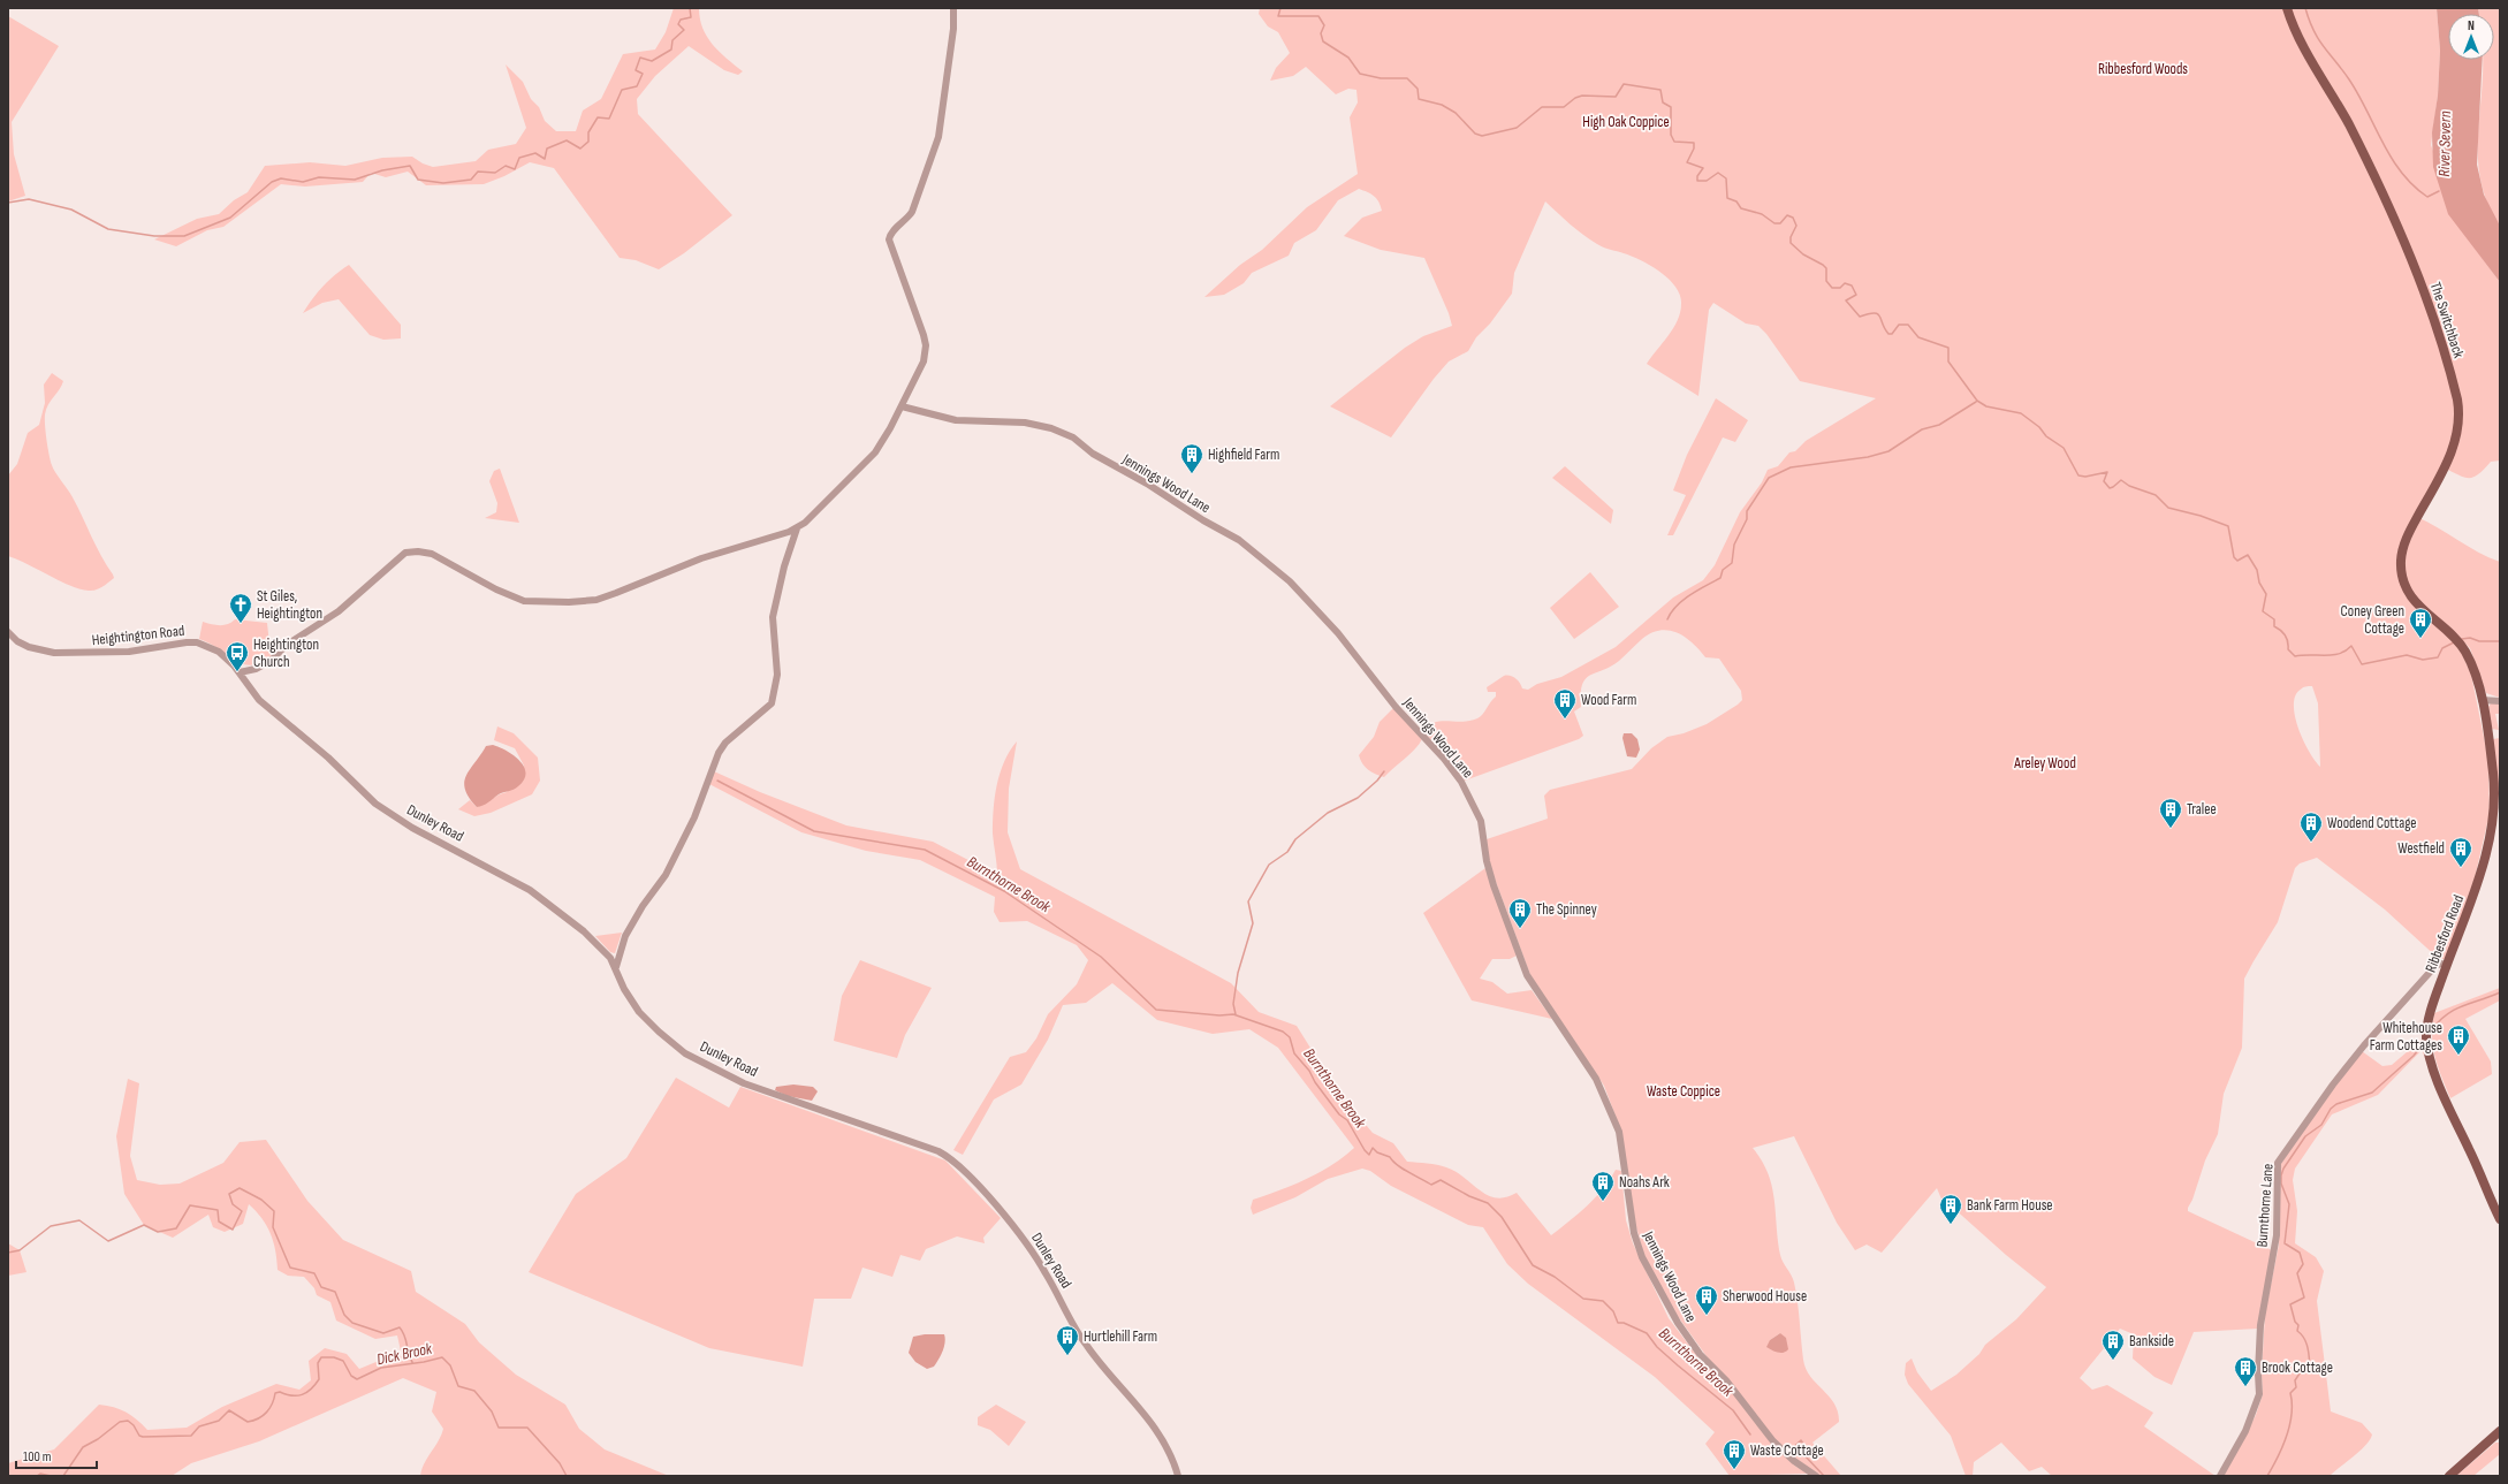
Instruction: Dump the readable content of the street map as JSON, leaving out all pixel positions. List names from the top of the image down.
{
  "streets": {
    "main road": ["The Switchback", "Ribbesford Road"],
    "street": [
      "Jennings Wood Lane",
      "Heightington Road",
      "Dunley Road",
      "Burnthorne Lane"
    ]
  },
  "crossings": [
    ["The Switchback", "Ribbesford Road"],
    ["Heightington Road", "Dunley Road"],
    ["Ribbesford Road", "Burnthorne Lane"]
  ],
  "water": ["River Severn", "Burnthorne Brook", "Dick Brook"],
  "parks": [
    "Ribbesford Woods",
    "High Oak Coppice",
    "Areley Wood",
    "Waste Coppice"
  ],
  "places": {
    "building": [
      "Highfield Farm",
      "Coney Green Cottage",
      "Wood Farm",
      "Tralee",
      "Woodend Cottage",
      "Westfield",
      "The Spinney",
      "Whitehouse Farm Cottages",
      "Noahs Ark",
      "Bank Farm House",
      "Sherwood House",
      "Hurtlehill Farm",
      "Bankside",
      "Brook Cottage",
      "Waste Cottage"
    ],
    "church": ["St Giles, Heightington"],
    "bus stop": ["Heightington Church"]
  },
  "scale_bar": "100 m",
  "north": "top"
}
